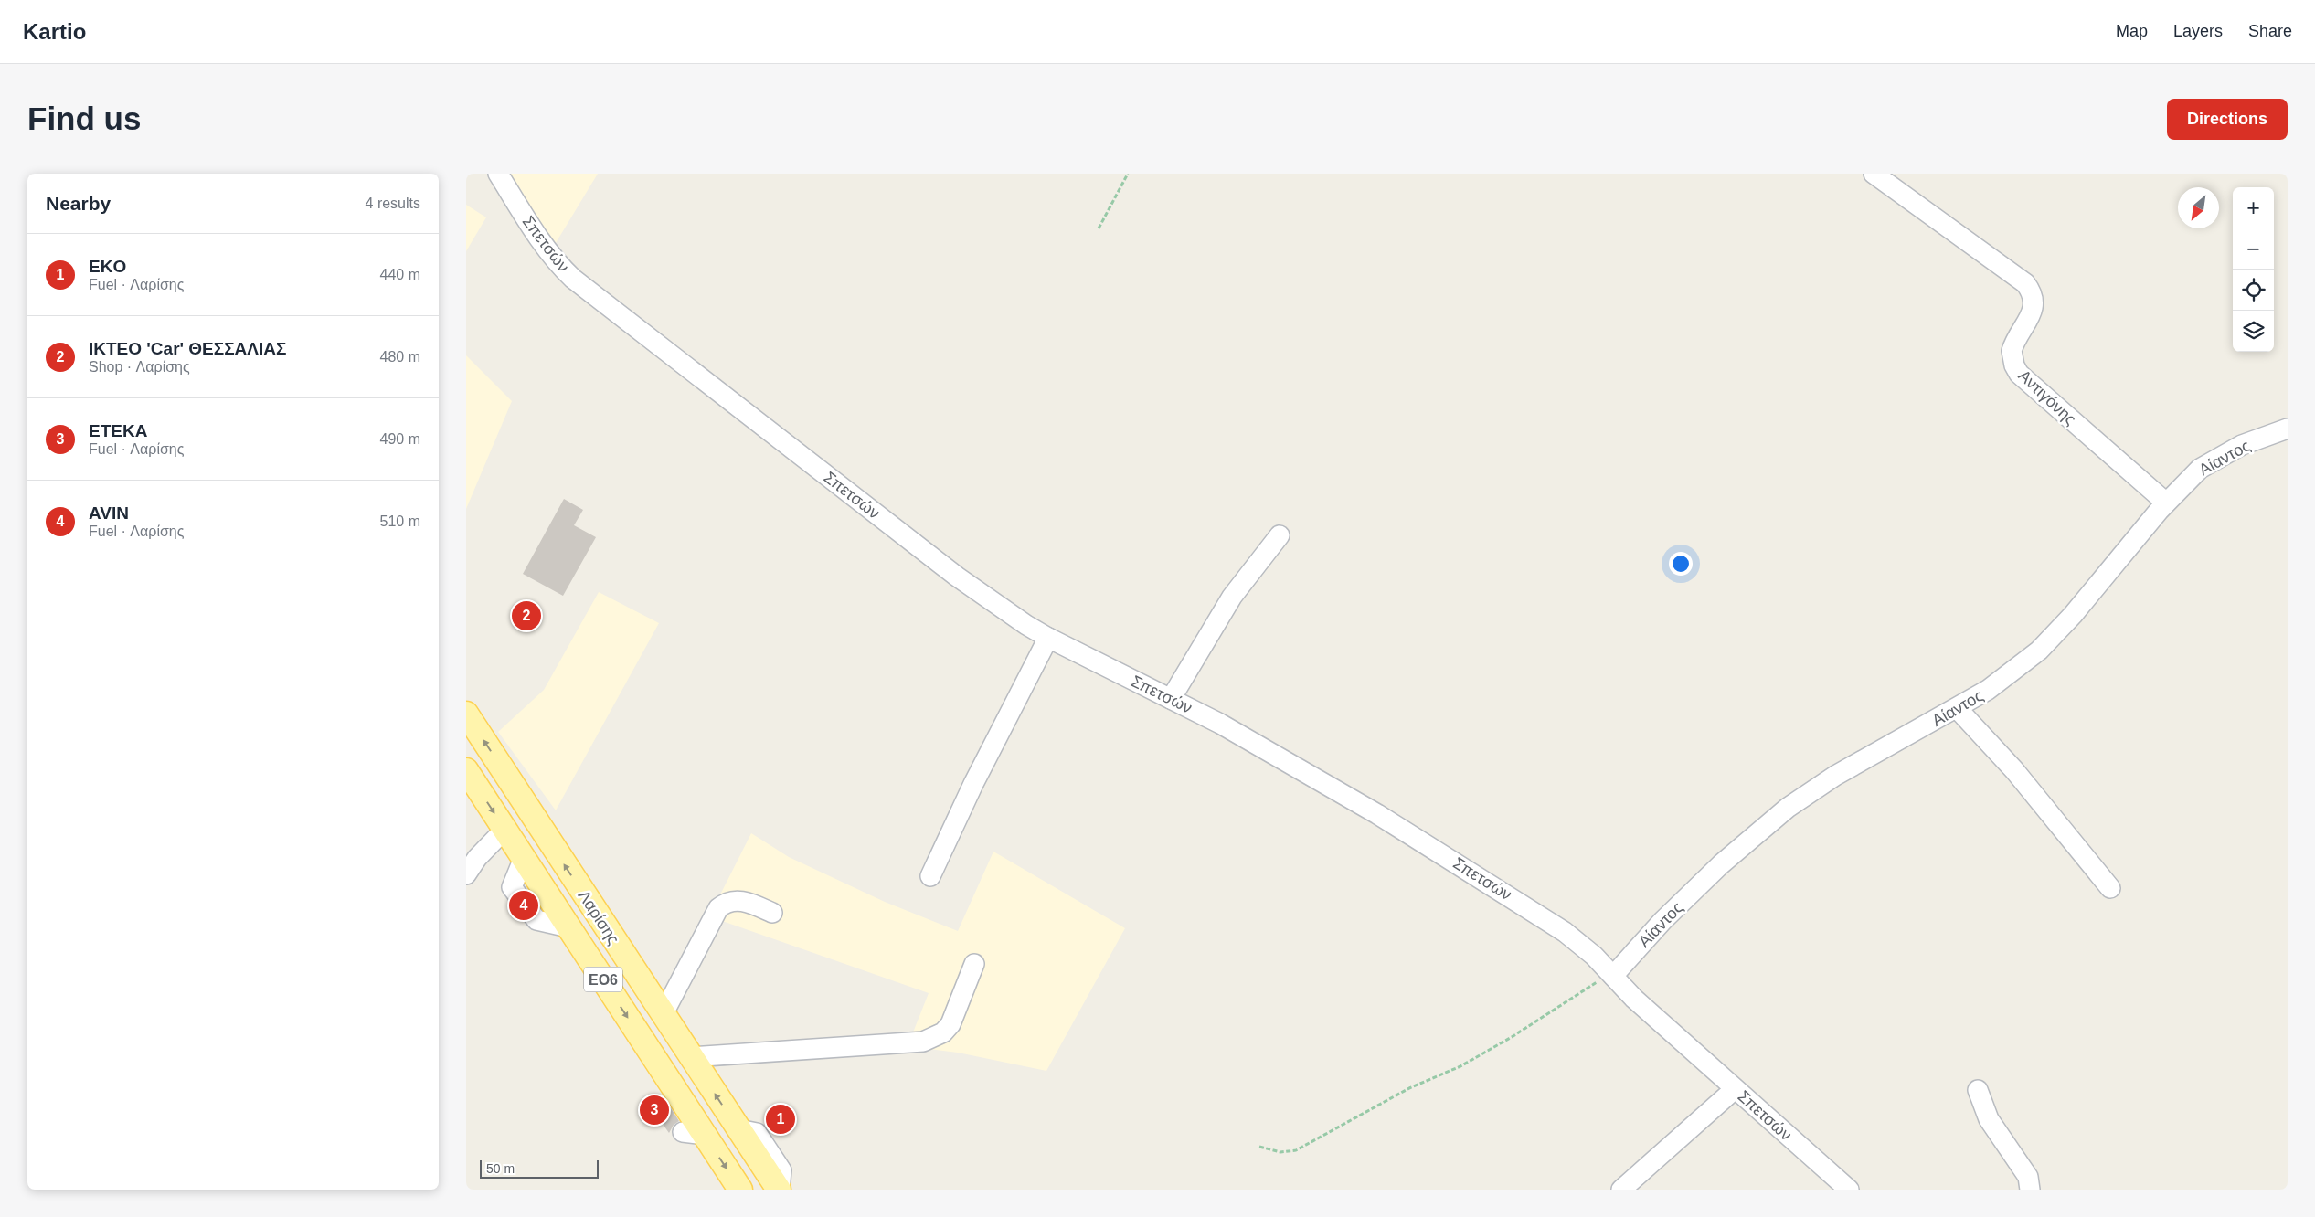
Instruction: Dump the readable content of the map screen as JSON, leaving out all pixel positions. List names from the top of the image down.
{
  "streets": {
    "main road": ["Λαρίσης", "ΕΟ6"],
    "street": ["Σπετσών", "Αντιγόνης", "Αίαντος"]
  },
  "crossings": [
    ["Σπετσών", "Αίαντος"],
    ["Αντιγόνης", "Αίαντος"]
  ],
  "scale_bar": "50 m",
  "north": "bottom left",
  "page": {
    "header": "Kartio",
    "nav": ["Map", "Layers", "Share"],
    "buttons": "Directions",
    "title": "Find us",
    "heading": ["Nearby", "4 results"],
    "map_buttons": ["+", "−"],
    "list": [
      {
        "mark": "1",
        "name": "EKO",
        "note": "Fuel · Λαρίσης",
        "value": "440 m"
      },
      {
        "mark": "2",
        "name": "ΙΚΤΕΟ 'Car' ΘΕΣΣΑΛΙΑΣ",
        "note": "Shop · Λαρίσης",
        "value": "480 m"
      },
      {
        "mark": "3",
        "name": "ΕΤΕΚΑ",
        "note": "Fuel · Λαρίσης",
        "value": "490 m"
      },
      {
        "mark": "4",
        "name": "AVIN",
        "note": "Fuel · Λαρίσης",
        "value": "510 m"
      }
    ],
    "pins": [
      "2",
      "4",
      "3",
      "1"
    ],
    "scale": "50 m"
  }
}
